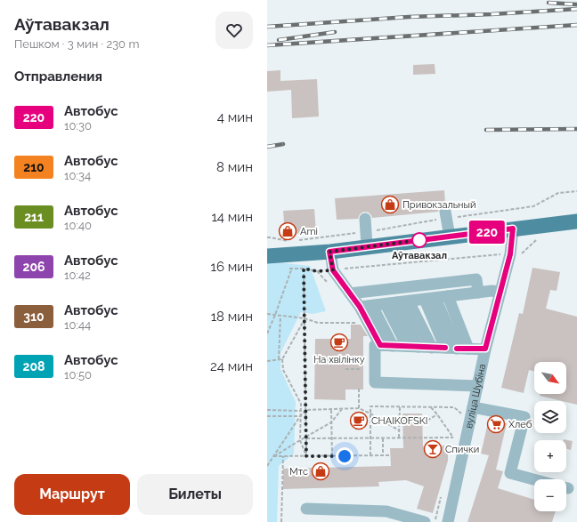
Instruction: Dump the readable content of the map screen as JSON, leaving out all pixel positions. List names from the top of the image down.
{
  "streets": {
    "street": ["вуліца Шубіна"]
  },
  "places": {
    "shop": ["Привокзальный", "Ami", "Мтс"],
    "other": ["Аўтавакзал"],
    "cafe": ["На хвілінку", "CHAIKOFSKI"],
    "supermarket": ["Хлеб"],
    "bar": ["Спички"]
  },
  "lines": ["bus line 220"],
  "north": "bottom right",
  "page": {
    "heading": [
      ["Аўтавакзал", "Пешком · 3 мин · 230 m"],
      "Отправления"
    ],
    "on_map": "220",
    "list": [
      {
        "mark": "220",
        "name": "Автобус",
        "note": "10:30",
        "value": "4 мин"
      },
      {
        "mark": "210",
        "name": "Автобус",
        "note": "10:34",
        "value": "8 мин"
      },
      {
        "mark": "211",
        "name": "Автобус",
        "note": "10:40",
        "value": "14 мин"
      },
      {
        "mark": "206",
        "name": "Автобус",
        "note": "10:42",
        "value": "16 мин"
      },
      {
        "mark": "310",
        "name": "Автобус",
        "note": "10:44",
        "value": "18 мин"
      },
      {
        "mark": "208",
        "name": "Автобус",
        "note": "10:50",
        "value": "24 мин"
      }
    ],
    "map_buttons": ["+", "−"],
    "buttons": ["Маршрут", "Билеты"]
  }
}
